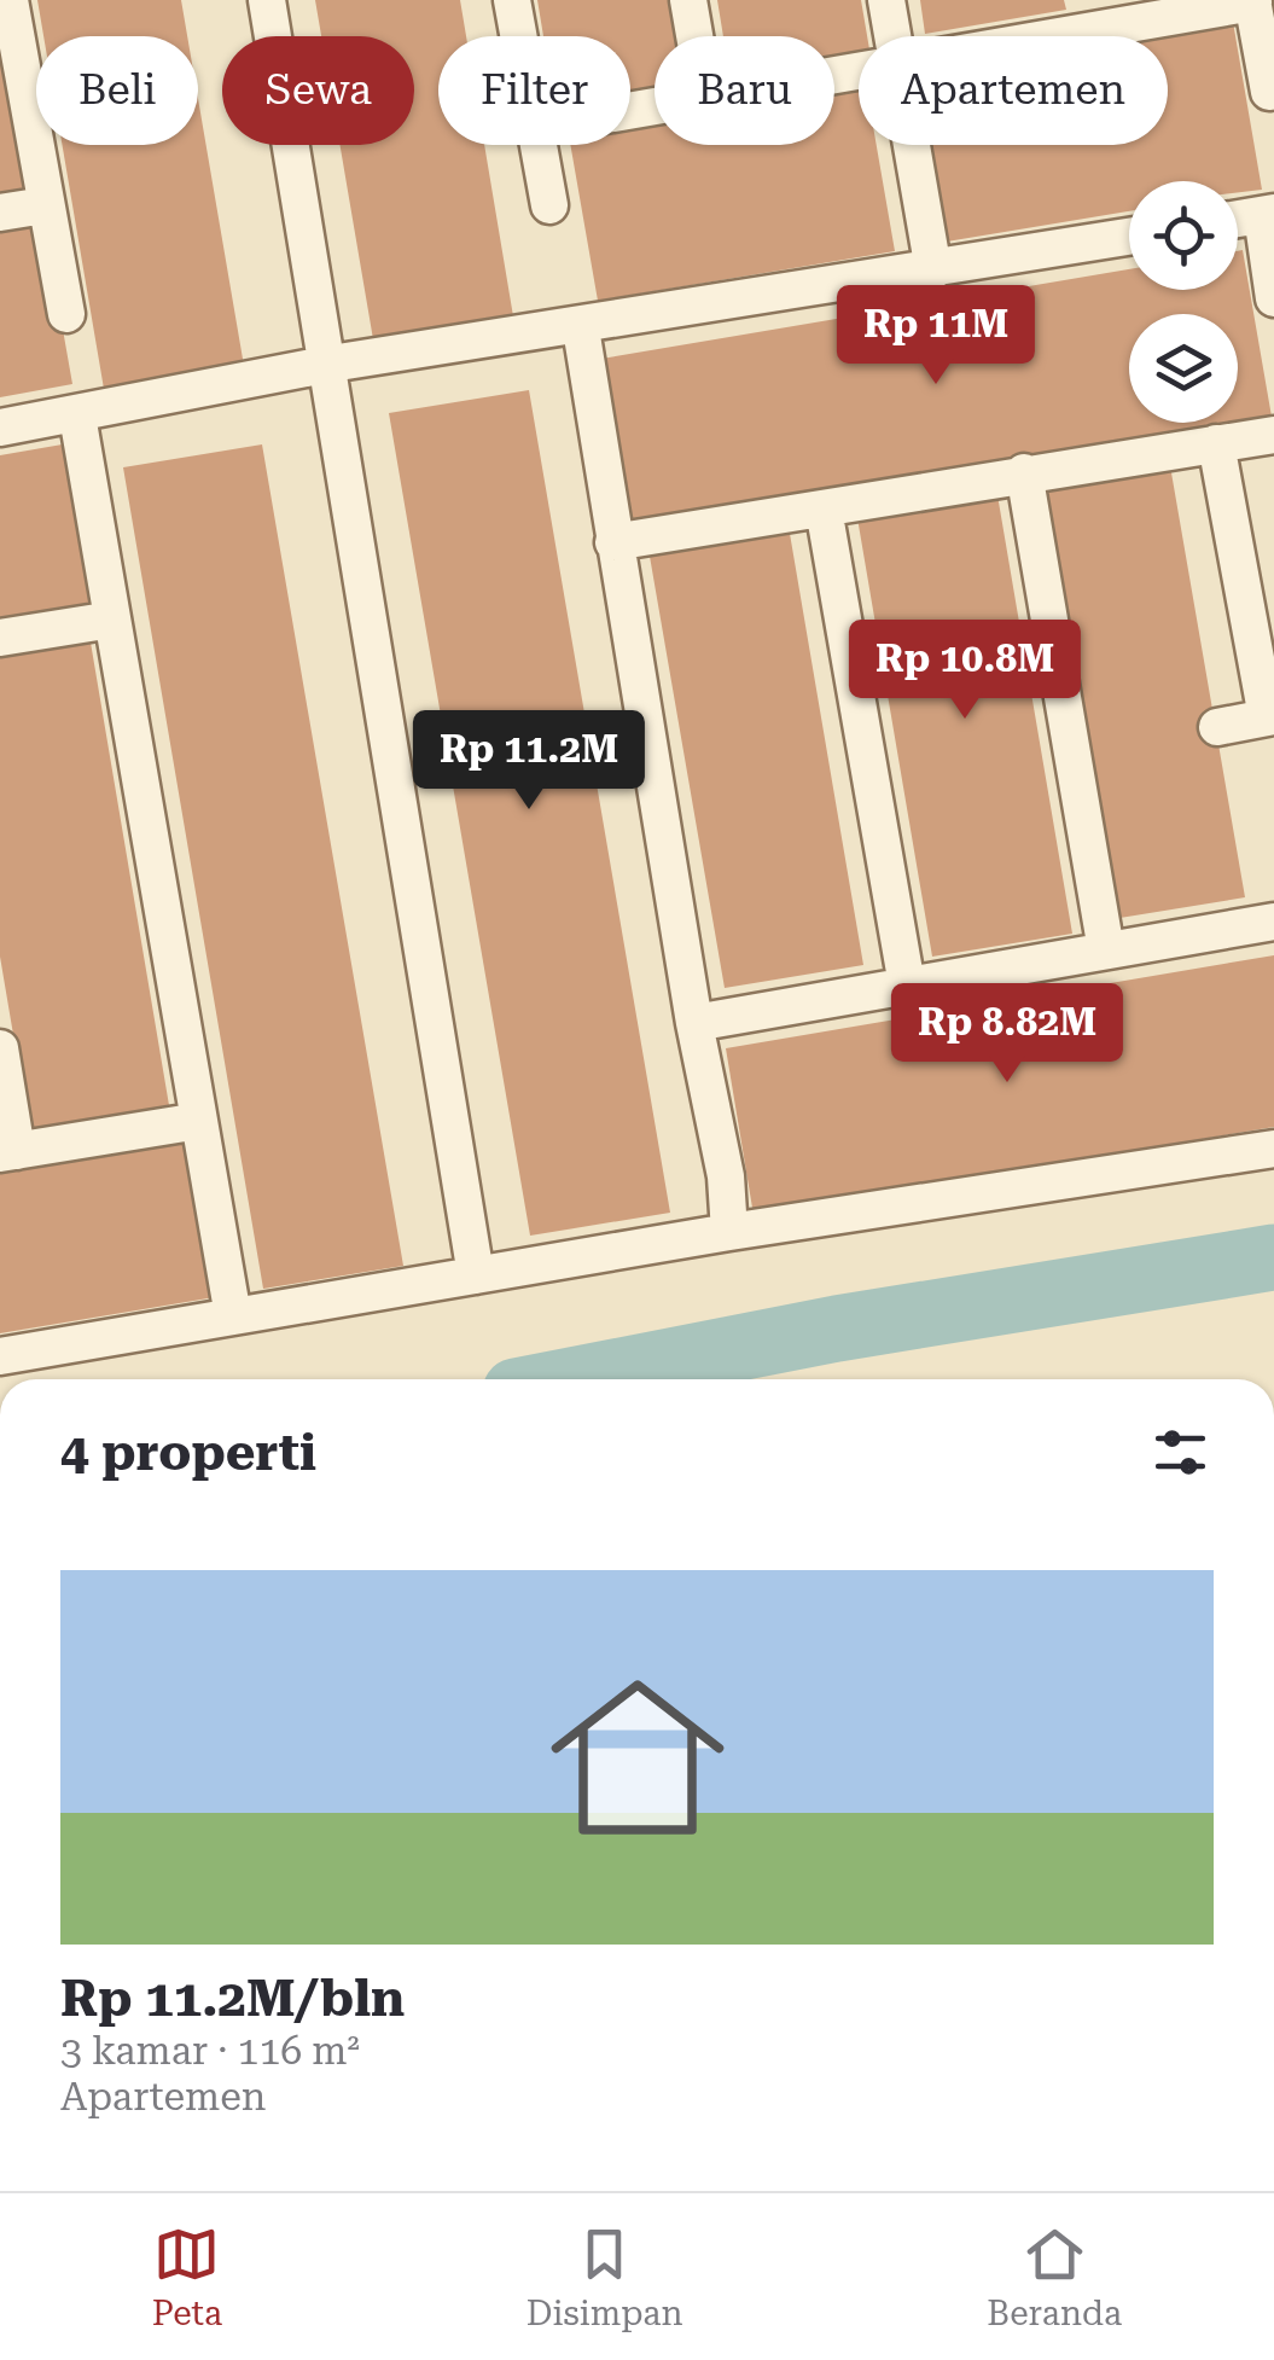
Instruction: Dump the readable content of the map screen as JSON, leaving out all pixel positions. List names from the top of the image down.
{
  "page": {
    "chip": [
      "Beli",
      "Sewa",
      "Filter",
      "Baru",
      "Apartemen"
    ],
    "price": [
      "Rp 11M",
      "Rp 10.8M",
      "Rp 11.2M",
      "Rp 8.82M"
    ],
    "heading": "4 properti",
    "list": [
      {
        "name": "Rp 11.2M/bln",
        "note": "3 kamar · 116 m² · Apartemen"
      }
    ],
    "tabs": ["Peta", "Disimpan", "Beranda"]
  }
}
